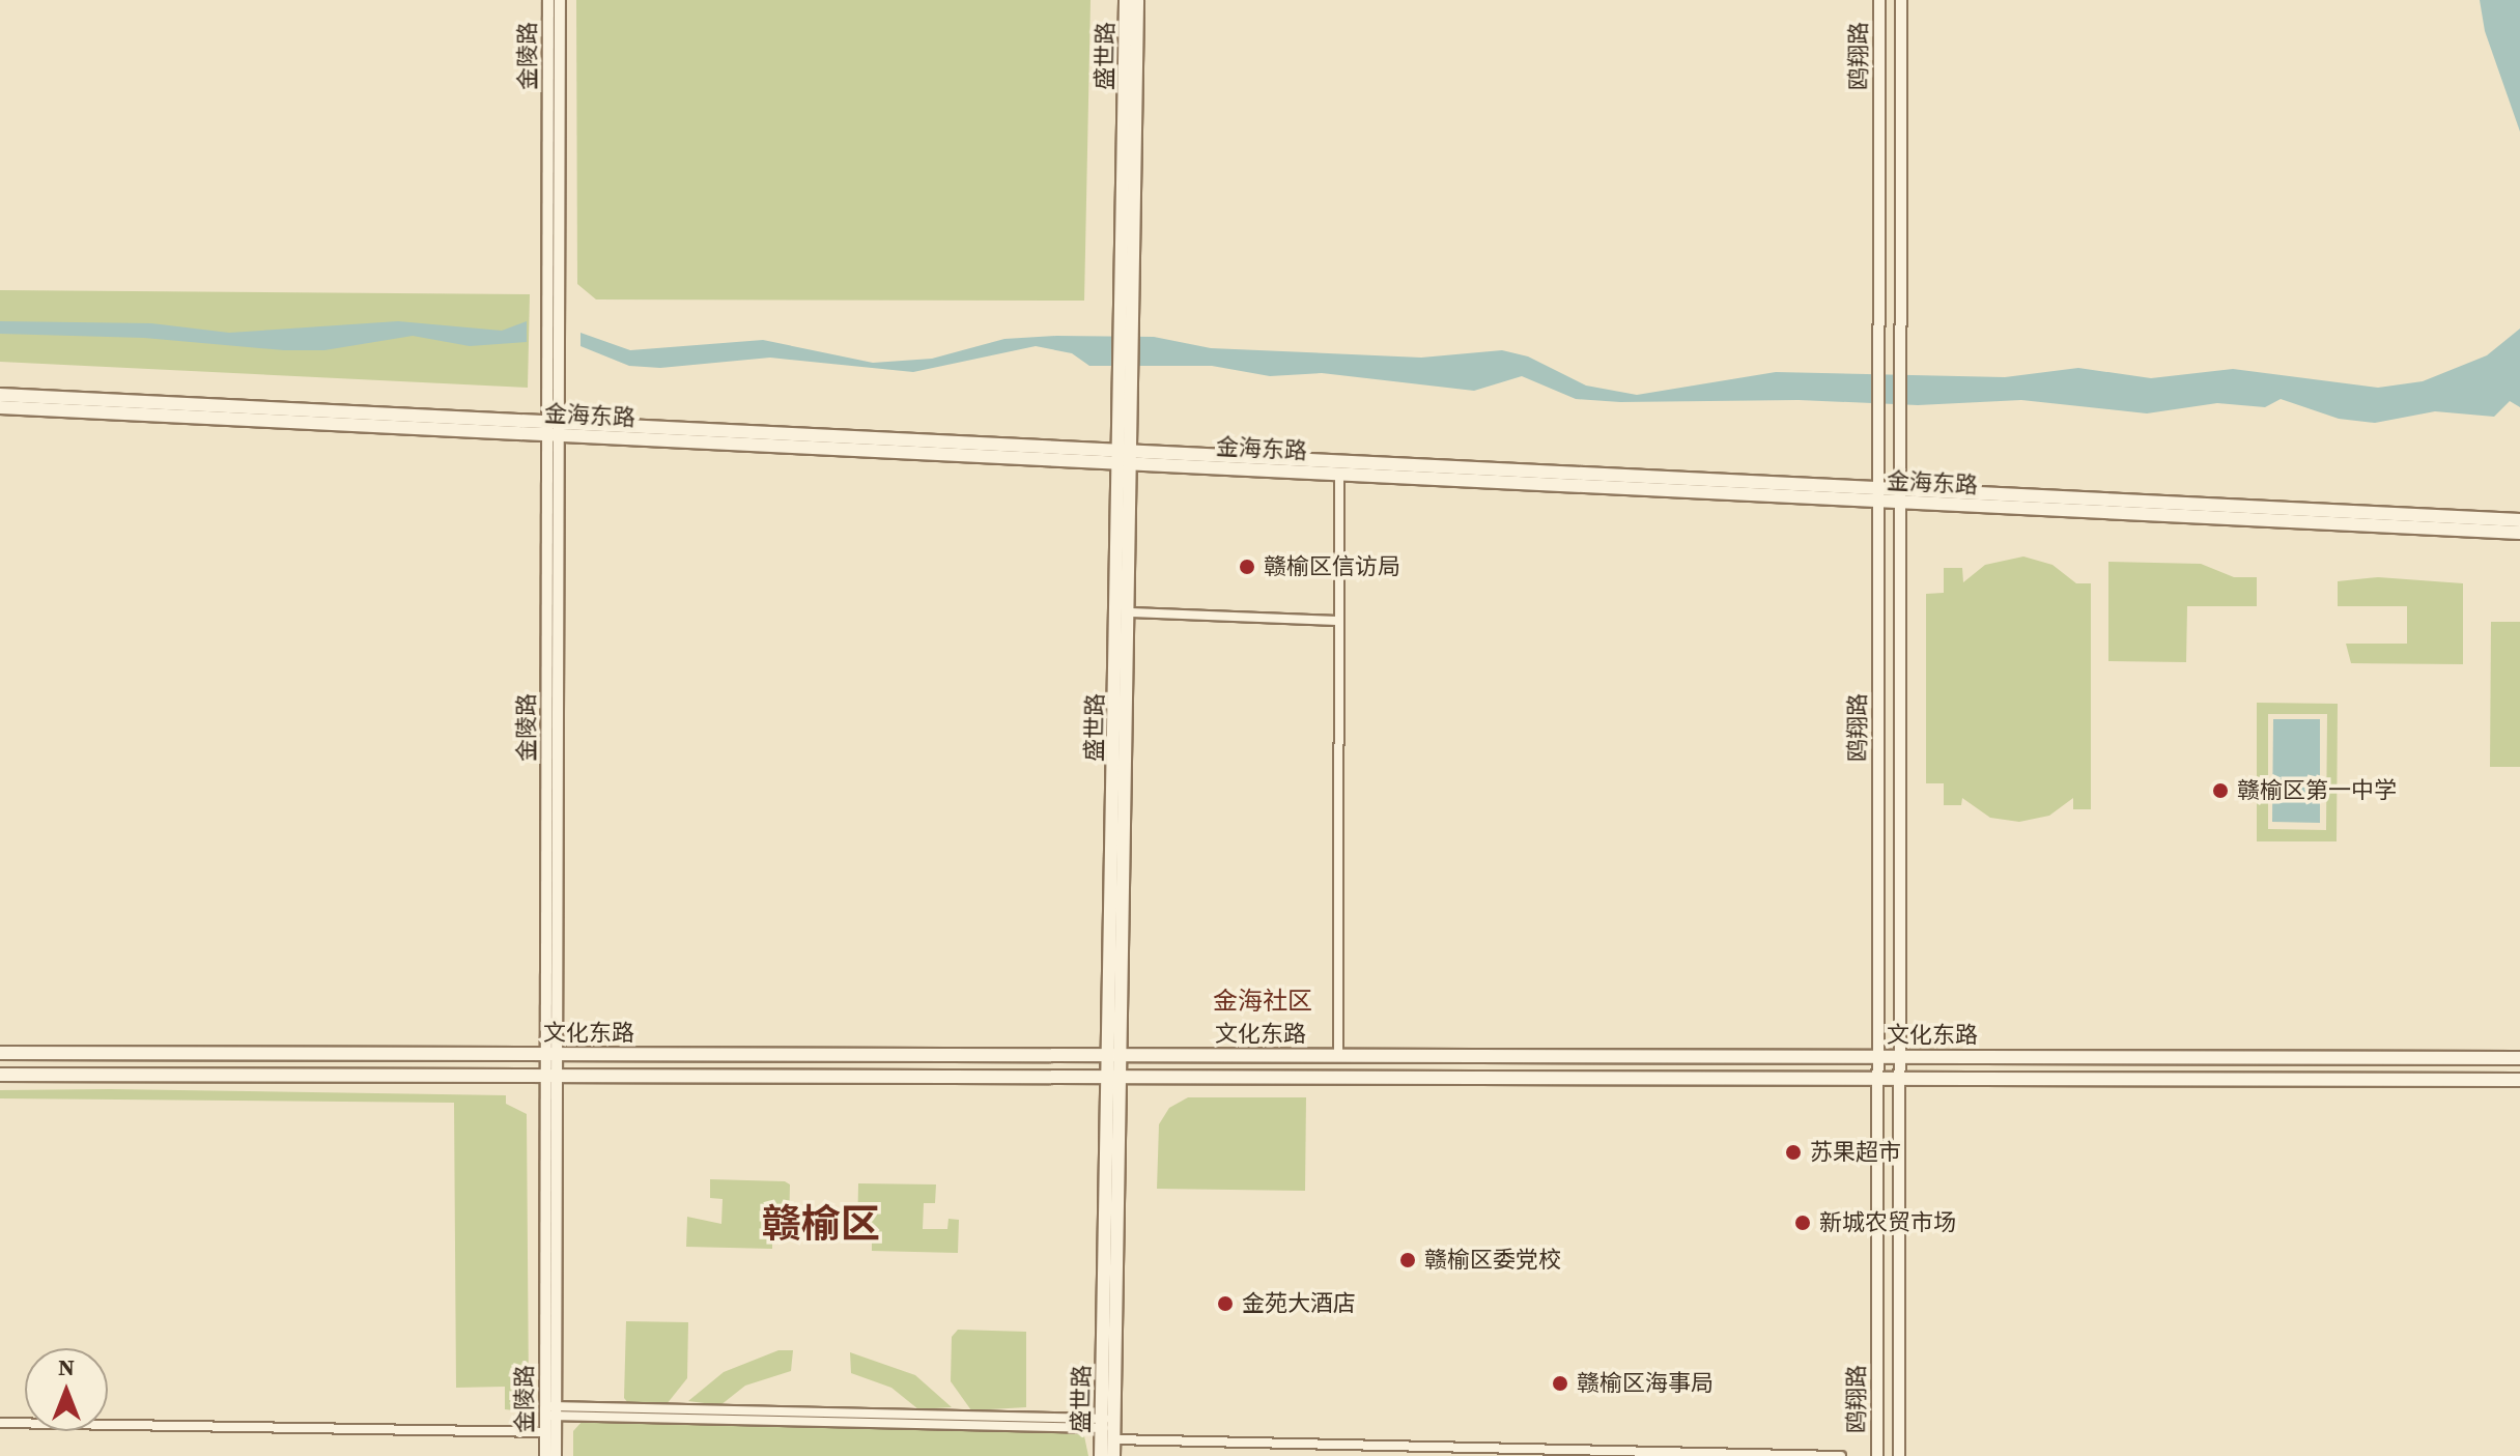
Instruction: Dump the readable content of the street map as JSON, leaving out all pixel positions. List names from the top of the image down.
{
  "streets": {
    "main road": ["盛世路", "金海东路", "文化东路"],
    "street": ["金陵路", "鸥翔路"]
  },
  "crossings": [
    ["金陵路", "金海东路"],
    ["金陵路", "文化东路"],
    ["盛世路", "金海东路"],
    ["盛世路", "文化东路"],
    ["鸥翔路", "金海东路"],
    ["鸥翔路", "文化东路"]
  ],
  "districts": ["金海社区", "赣榆区"],
  "places": [
    "赣榆区信访局",
    "赣榆区第一中学",
    "苏果超市",
    "新城农贸市场",
    "赣榆区委党校",
    "金苑大酒店",
    "赣榆区海事局"
  ],
  "north": "top"
}
